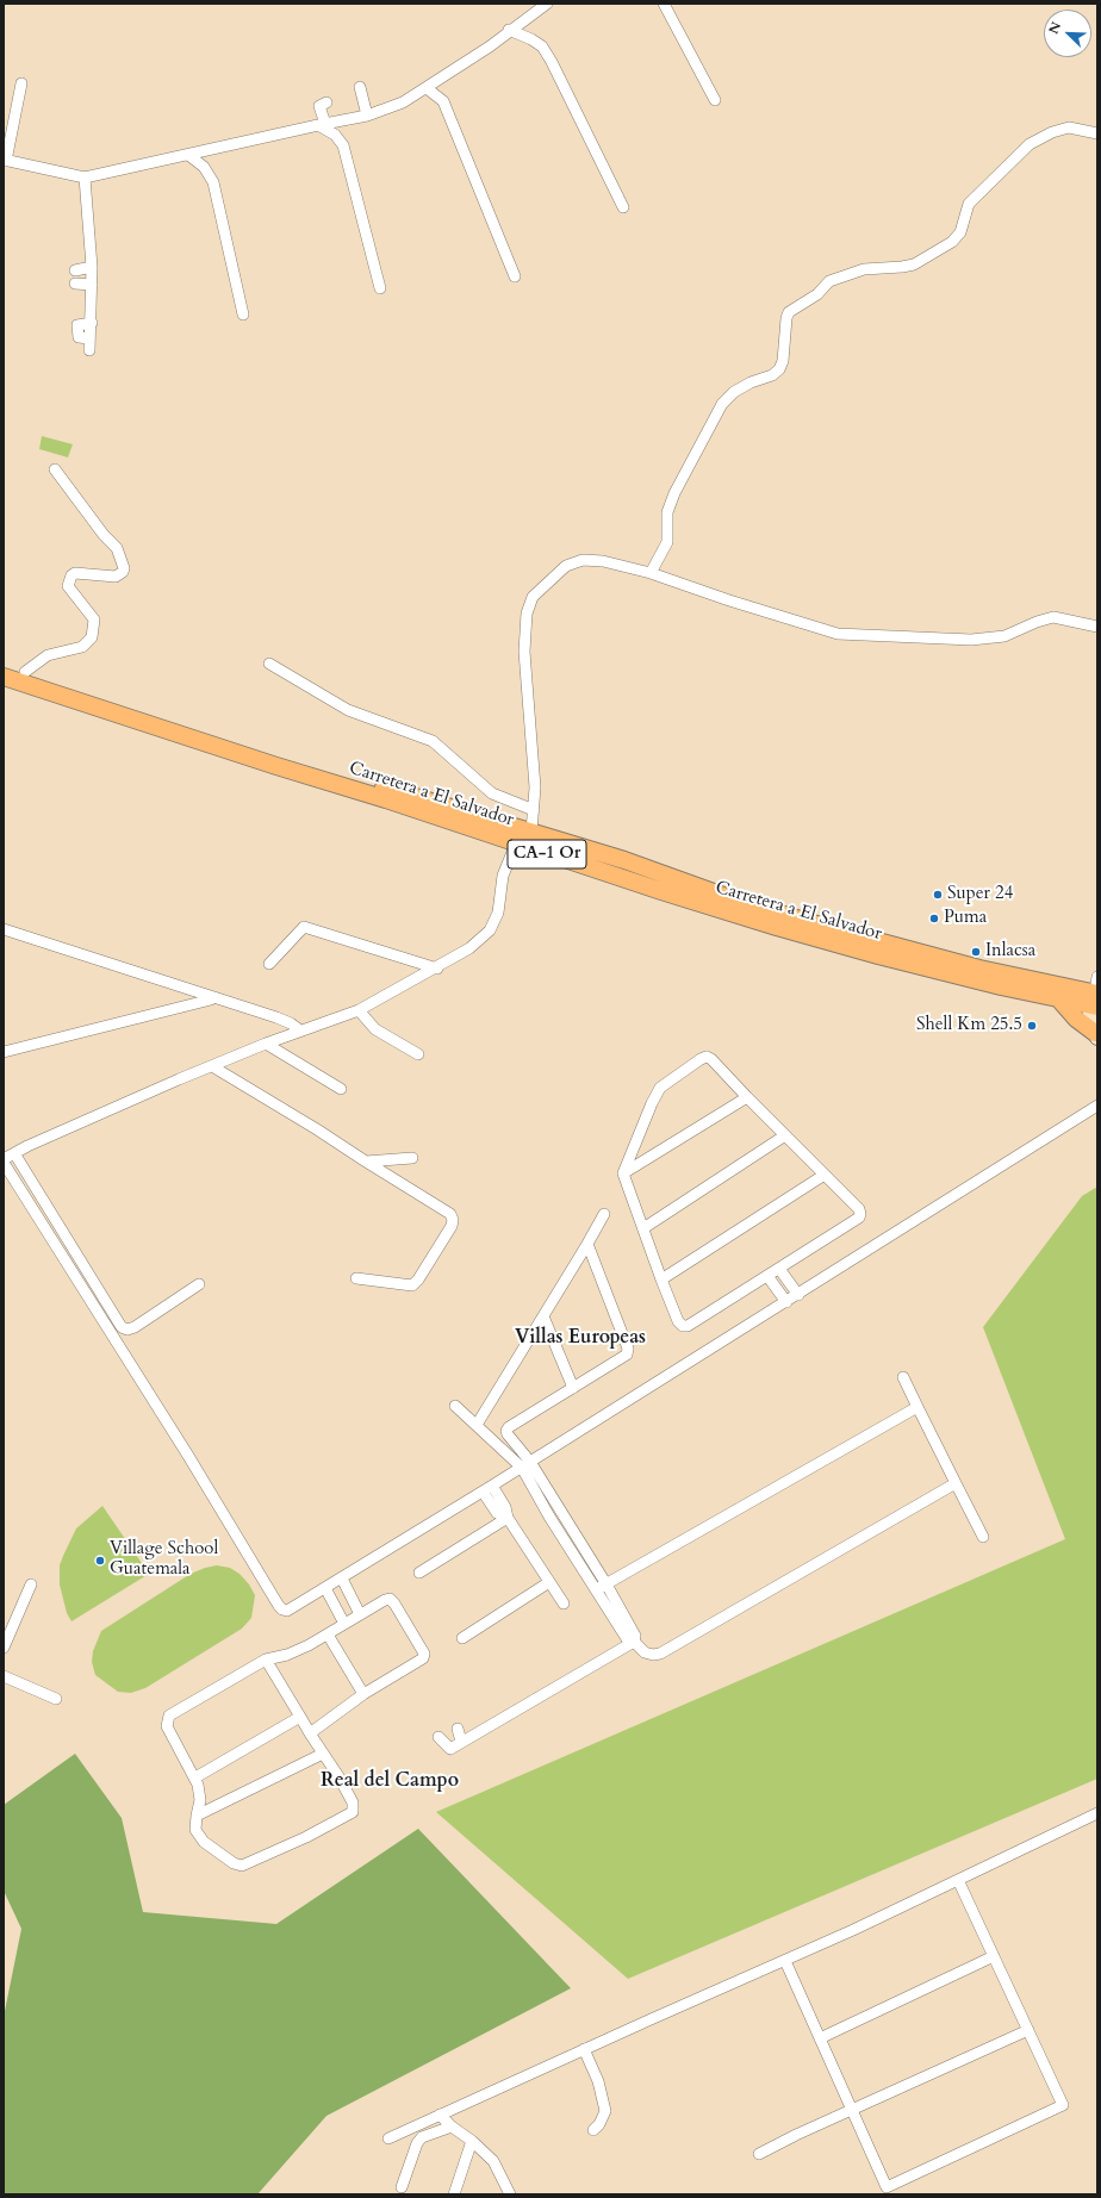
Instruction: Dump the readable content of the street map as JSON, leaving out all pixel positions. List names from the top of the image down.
{
  "streets": {
    "highway": ["Carretera a El Salvador", "CA-1 Or"]
  },
  "districts": ["Villas Europeas", "Real del Campo"],
  "places": [
    "Super 24",
    "Puma",
    "Inlacsa",
    "Shell Km 25.5",
    "Village School Guatemala"
  ],
  "north": "top left"
}
